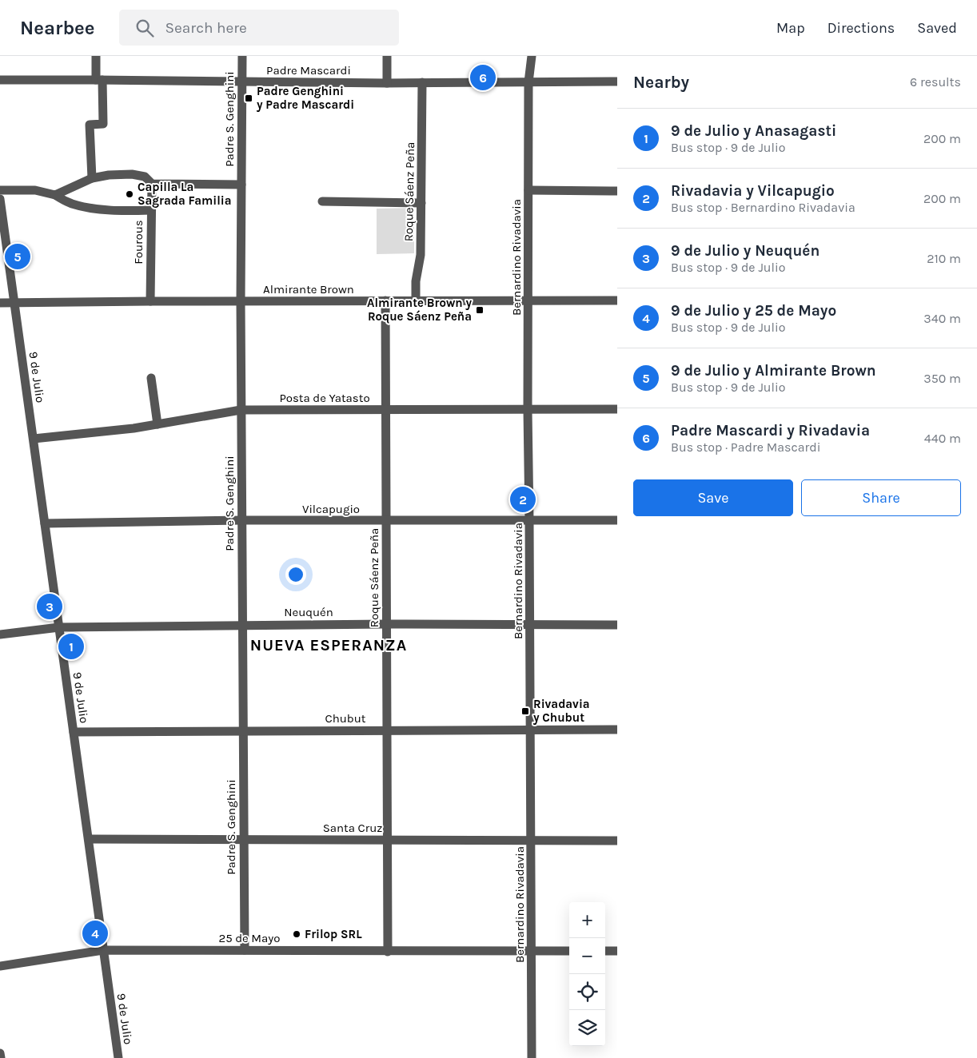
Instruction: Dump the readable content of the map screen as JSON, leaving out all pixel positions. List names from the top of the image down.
{
  "streets": {
    "street": [
      "Padre Mascardi",
      "Padre S. Genghini",
      "Roque Sáenz Peña",
      "Fourous",
      "Bernardino Rivadavia",
      "Almirante Brown",
      "9 de Julio",
      "Posta de Yatasto",
      "Vilcapugio",
      "Neuquén",
      "Chubut",
      "Santa Cruz",
      "25 de Mayo"
    ]
  },
  "crossings": [
    ["Padre Mascardi", "Padre S. Genghini"],
    ["Padre Mascardi", "Roque Sáenz Peña"],
    ["Padre Mascardi", "Bernardino Rivadavia"],
    ["Padre S. Genghini", "Almirante Brown"],
    ["Padre S. Genghini", "Posta de Yatasto"],
    ["Padre S. Genghini", "Vilcapugio"],
    ["Padre S. Genghini", "Neuquén"],
    ["Padre S. Genghini", "Chubut"],
    ["Padre S. Genghini", "Santa Cruz"],
    ["Padre S. Genghini", "25 de Mayo"],
    ["Roque Sáenz Peña", "Almirante Brown"],
    ["Roque Sáenz Peña", "Posta de Yatasto"],
    ["Roque Sáenz Peña", "Vilcapugio"],
    ["Roque Sáenz Peña", "Neuquén"],
    ["Roque Sáenz Peña", "Chubut"],
    ["Roque Sáenz Peña", "Santa Cruz"],
    ["Roque Sáenz Peña", "25 de Mayo"],
    ["Fourous", "Almirante Brown"],
    ["Bernardino Rivadavia", "Almirante Brown"],
    ["Bernardino Rivadavia", "Posta de Yatasto"],
    ["Bernardino Rivadavia", "Vilcapugio"],
    ["Bernardino Rivadavia", "Neuquén"],
    ["Bernardino Rivadavia", "Chubut"],
    ["Bernardino Rivadavia", "Santa Cruz"],
    ["Bernardino Rivadavia", "25 de Mayo"],
    ["Almirante Brown", "9 de Julio"],
    ["9 de Julio", "Posta de Yatasto"],
    ["9 de Julio", "Vilcapugio"],
    ["9 de Julio", "Neuquén"],
    ["9 de Julio", "Chubut"],
    ["9 de Julio", "Santa Cruz"],
    ["9 de Julio", "25 de Mayo"]
  ],
  "districts": ["NUEVA ESPERANZA"],
  "places": {
    "transit": ["Padre Genghini y Padre Mascardi", "Almirante Brown y Roque Sáenz Peña", "Rivadavia y Chubut"],
    "other": ["Capilla La Sagrada Familia", "Frilop SRL"]
  },
  "page": {
    "header": "Nearbee",
    "search": "Search here",
    "nav": ["Map", "Directions", "Saved"],
    "heading": ["Nearby", "6 results"],
    "pins": [
      "6",
      "5",
      "2",
      "3",
      "1",
      "4"
    ],
    "list": [
      {
        "mark": "1",
        "name": "9 de Julio y Anasagasti",
        "note": "Bus stop · 9 de Julio",
        "value": "200 m"
      },
      {
        "mark": "2",
        "name": "Rivadavia y Vilcapugio",
        "note": "Bus stop · Bernardino Rivadavia",
        "value": "200 m"
      },
      {
        "mark": "3",
        "name": "9 de Julio y Neuquén",
        "note": "Bus stop · 9 de Julio",
        "value": "210 m"
      },
      {
        "mark": "4",
        "name": "9 de Julio y 25 de Mayo",
        "note": "Bus stop · 9 de Julio",
        "value": "340 m"
      },
      {
        "mark": "5",
        "name": "9 de Julio y Almirante Brown",
        "note": "Bus stop · 9 de Julio",
        "value": "350 m"
      },
      {
        "mark": "6",
        "name": "Padre Mascardi y Rivadavia",
        "note": "Bus stop · Padre Mascardi",
        "value": "440 m"
      }
    ],
    "buttons": ["Save", "Share"],
    "map_buttons": ["+", "−"]
  }
}
